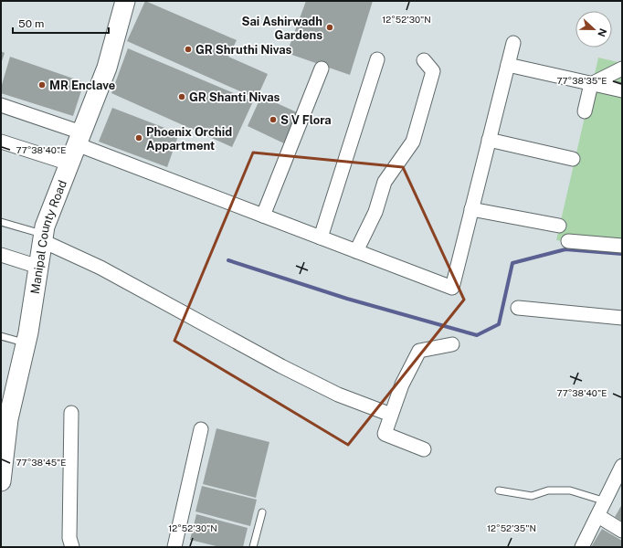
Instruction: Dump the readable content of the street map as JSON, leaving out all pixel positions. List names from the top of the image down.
{
  "streets": {
    "main road": ["Manipal County Road"]
  },
  "places": [
    "Sai Ashirwadh Gardens",
    "GR Shruthi Nivas",
    "MR Enclave",
    "GR Shanti Nivas",
    "S V Flora",
    "Phoenix Orchid Appartment"
  ],
  "scale_bar": "50 m",
  "north": "right",
  "coordinates": [
    "12°52'30\"N",
    "77°38'35\"E",
    "77°38'40\"E",
    "77°38'45\"E",
    "12°52'35\"N"
  ]
}
